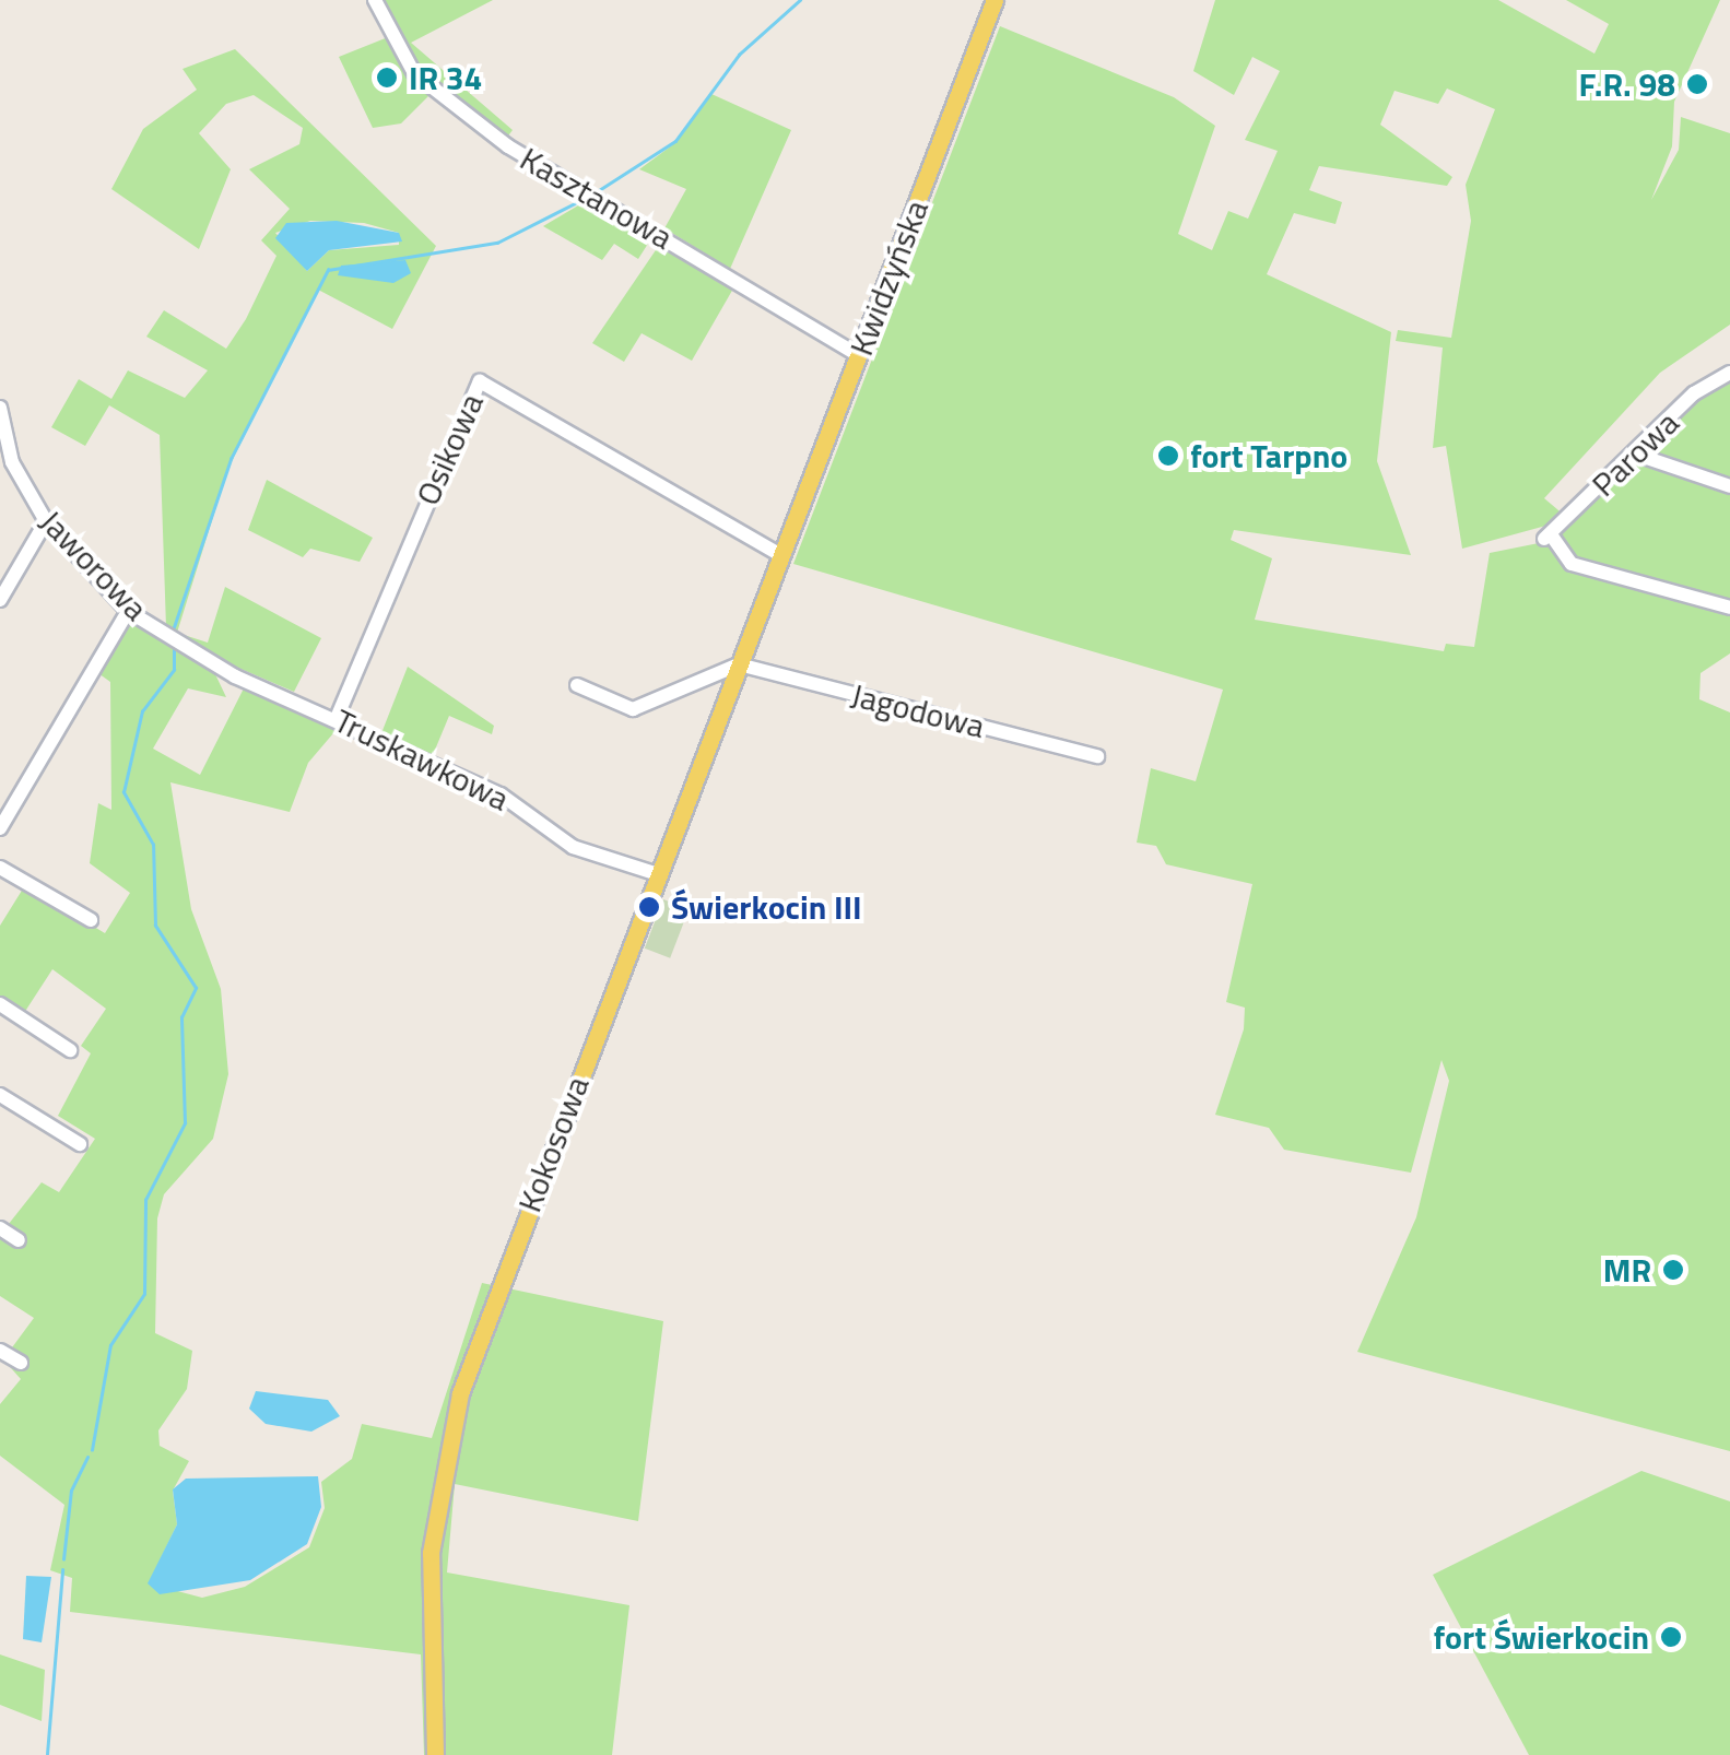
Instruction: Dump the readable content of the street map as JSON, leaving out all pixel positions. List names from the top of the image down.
{
  "streets": {
    "main road": ["Kwidzyńska", "Kokosowa"],
    "street": [
      "Kasztanowa",
      "Osikowa",
      "Parowa",
      "Jaworowa",
      "Jagodowa",
      "Truskawkowa"
    ]
  },
  "crossings": [
    ["Kasztanowa", "Kwidzyńska"],
    ["Kwidzyńska", "Osikowa"],
    ["Kwidzyńska", "Kokosowa"],
    ["Osikowa", "Truskawkowa"],
    ["Osikowa", "Kokosowa"],
    ["Jaworowa", "Truskawkowa"],
    ["Jagodowa", "Kokosowa"],
    ["Truskawkowa", "Kokosowa"]
  ],
  "places": [
    "IR 34",
    "F.R. 98",
    "fort Tarpno",
    "Świerkocin III",
    "MR",
    "fort Świerkocin"
  ]
}
